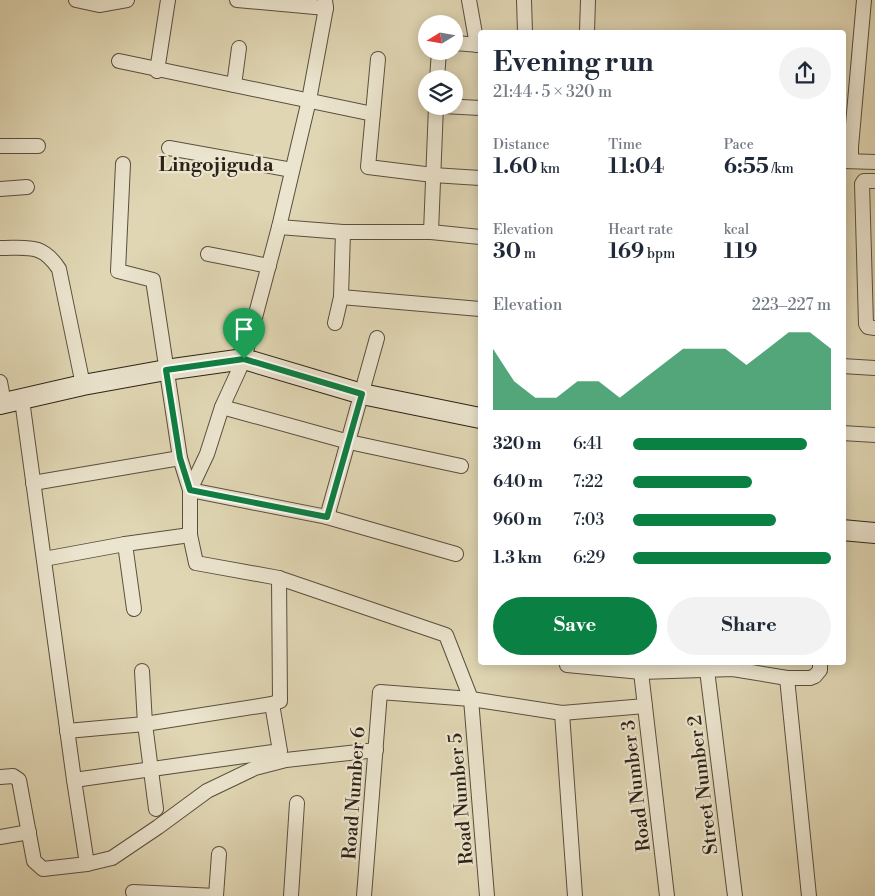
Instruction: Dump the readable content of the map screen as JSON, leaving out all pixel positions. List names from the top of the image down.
{
  "streets": {
    "street": [
      "Street Number 2",
      "Road Number 3",
      "Road Number 6",
      "Road Number 5"
    ]
  },
  "crossings": [
    ["Road Number 6", "Road Number 5"]
  ],
  "districts": ["Lingojiguda"],
  "north": "left",
  "page": {
    "heading": ["Evening run", "21:44 · 5 × 320 m"],
    "stats": [
      ["Distance", "1.60 km"],
      ["Time", "11:04"],
      ["Pace", "6:55 /km"],
      ["Elevation", "30 m"],
      ["Heart rate", "169 bpm"],
      ["kcal", "119"]
    ],
    "chart": ["Elevation", "223–227 m"],
    "list": [
      {
        "name": "320 m",
        "note": "6:41"
      },
      {
        "name": "640 m",
        "note": "7:22"
      },
      {
        "name": "960 m",
        "note": "7:03"
      },
      {
        "name": "1.3 km",
        "note": "6:29"
      }
    ],
    "buttons": ["Save", "Share"]
  }
}
